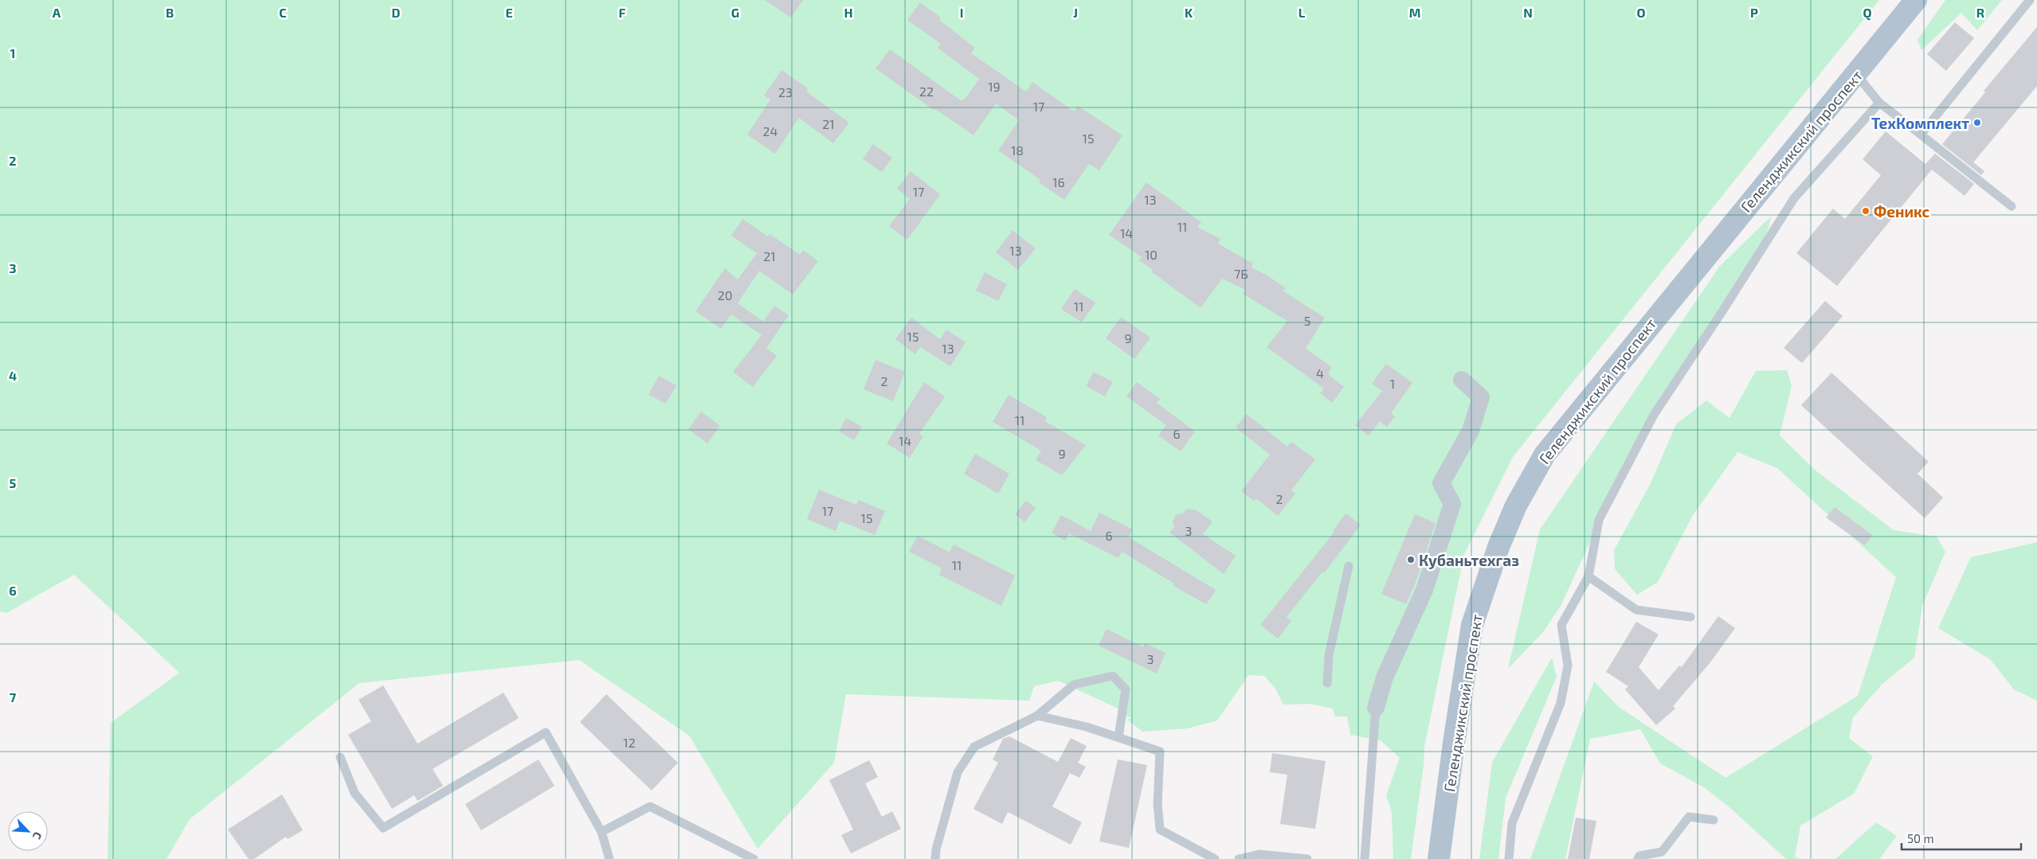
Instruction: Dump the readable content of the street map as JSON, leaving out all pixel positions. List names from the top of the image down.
{
  "streets": {
    "main road": ["Геленджикский проспект"]
  },
  "places": ["ТехКомплект", "Феникс", "Кубаньтехгаз"],
  "house_numbers": [
    "19",
    "22",
    "23",
    "17",
    "21",
    "24",
    "15",
    "18",
    "16",
    "17",
    "13",
    "11",
    "14",
    "13",
    "10",
    "21",
    "7Б",
    "20",
    "11",
    "5",
    "15",
    "9",
    "13",
    "4",
    "2",
    "1",
    "11",
    "6",
    "14",
    "9",
    "2",
    "17",
    "15",
    "3",
    "6",
    "11",
    "3",
    "12"
  ],
  "scale_bar": "50 m",
  "north": "bottom right",
  "grid": {
    "columns": [
      "A",
      "B",
      "C",
      "D",
      "E",
      "F",
      "G",
      "H",
      "I",
      "J",
      "K",
      "L",
      "M",
      "N",
      "O",
      "P",
      "Q",
      "R"
    ],
    "rows": [
      "1",
      "2",
      "3",
      "4",
      "5",
      "6",
      "7"
    ]
  }
}
